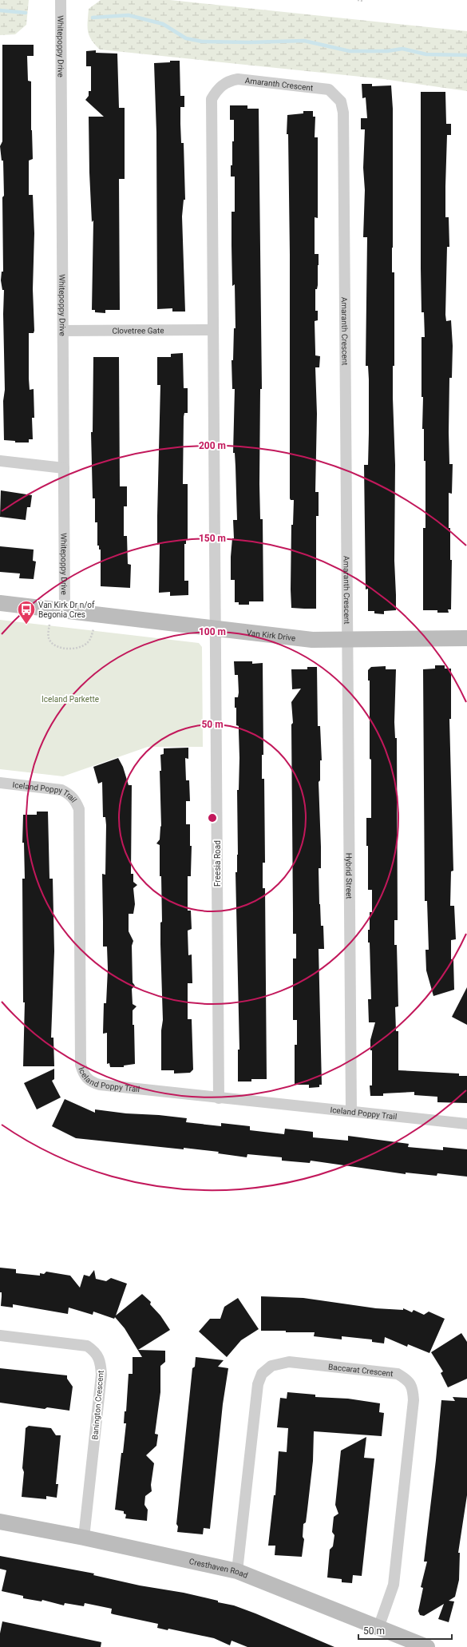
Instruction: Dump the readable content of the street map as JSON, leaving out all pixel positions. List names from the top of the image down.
{
  "streets": {
    "street": [
      "Whitepoppy Drive",
      "Amaranth Crescent",
      "Clovetree Gate",
      "Van Kirk Drive",
      "Iceland Poppy Trail",
      "Freesia Road",
      "Hybrid Street",
      "Baccarat Crescent",
      "Banington Crescent",
      "Cresthaven Road"
    ]
  },
  "crossings": [
    ["Whitepoppy Drive", "Clovetree Gate"],
    ["Whitepoppy Drive", "Van Kirk Drive"],
    ["Amaranth Crescent", "Clovetree Gate"],
    ["Amaranth Crescent", "Van Kirk Drive"],
    ["Amaranth Crescent", "Freesia Road"],
    ["Amaranth Crescent", "Hybrid Street"],
    ["Van Kirk Drive", "Freesia Road"],
    ["Van Kirk Drive", "Hybrid Street"],
    ["Iceland Poppy Trail", "Freesia Road"],
    ["Iceland Poppy Trail", "Hybrid Street"],
    ["Baccarat Crescent", "Cresthaven Road"],
    ["Banington Crescent", "Cresthaven Road"]
  ],
  "parks": ["Iceland Parkette"],
  "places": {
    "bus stop": ["Van Kirk Dr n/of Begonia Cres"]
  },
  "scale_bar": "50 m",
  "rings": [
    "200 m",
    "150 m",
    "100 m",
    "50 m"
  ]
}
